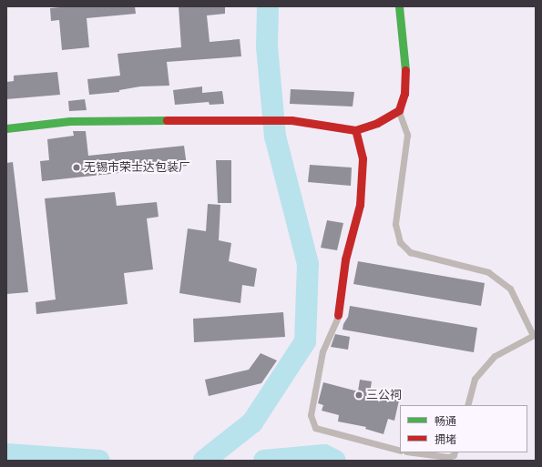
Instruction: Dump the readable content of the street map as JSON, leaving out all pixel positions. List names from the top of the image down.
{
  "places": ["无锡市荣士达包装厂", "三公祠"],
  "legend": ["畅通", "拥堵"]
}
